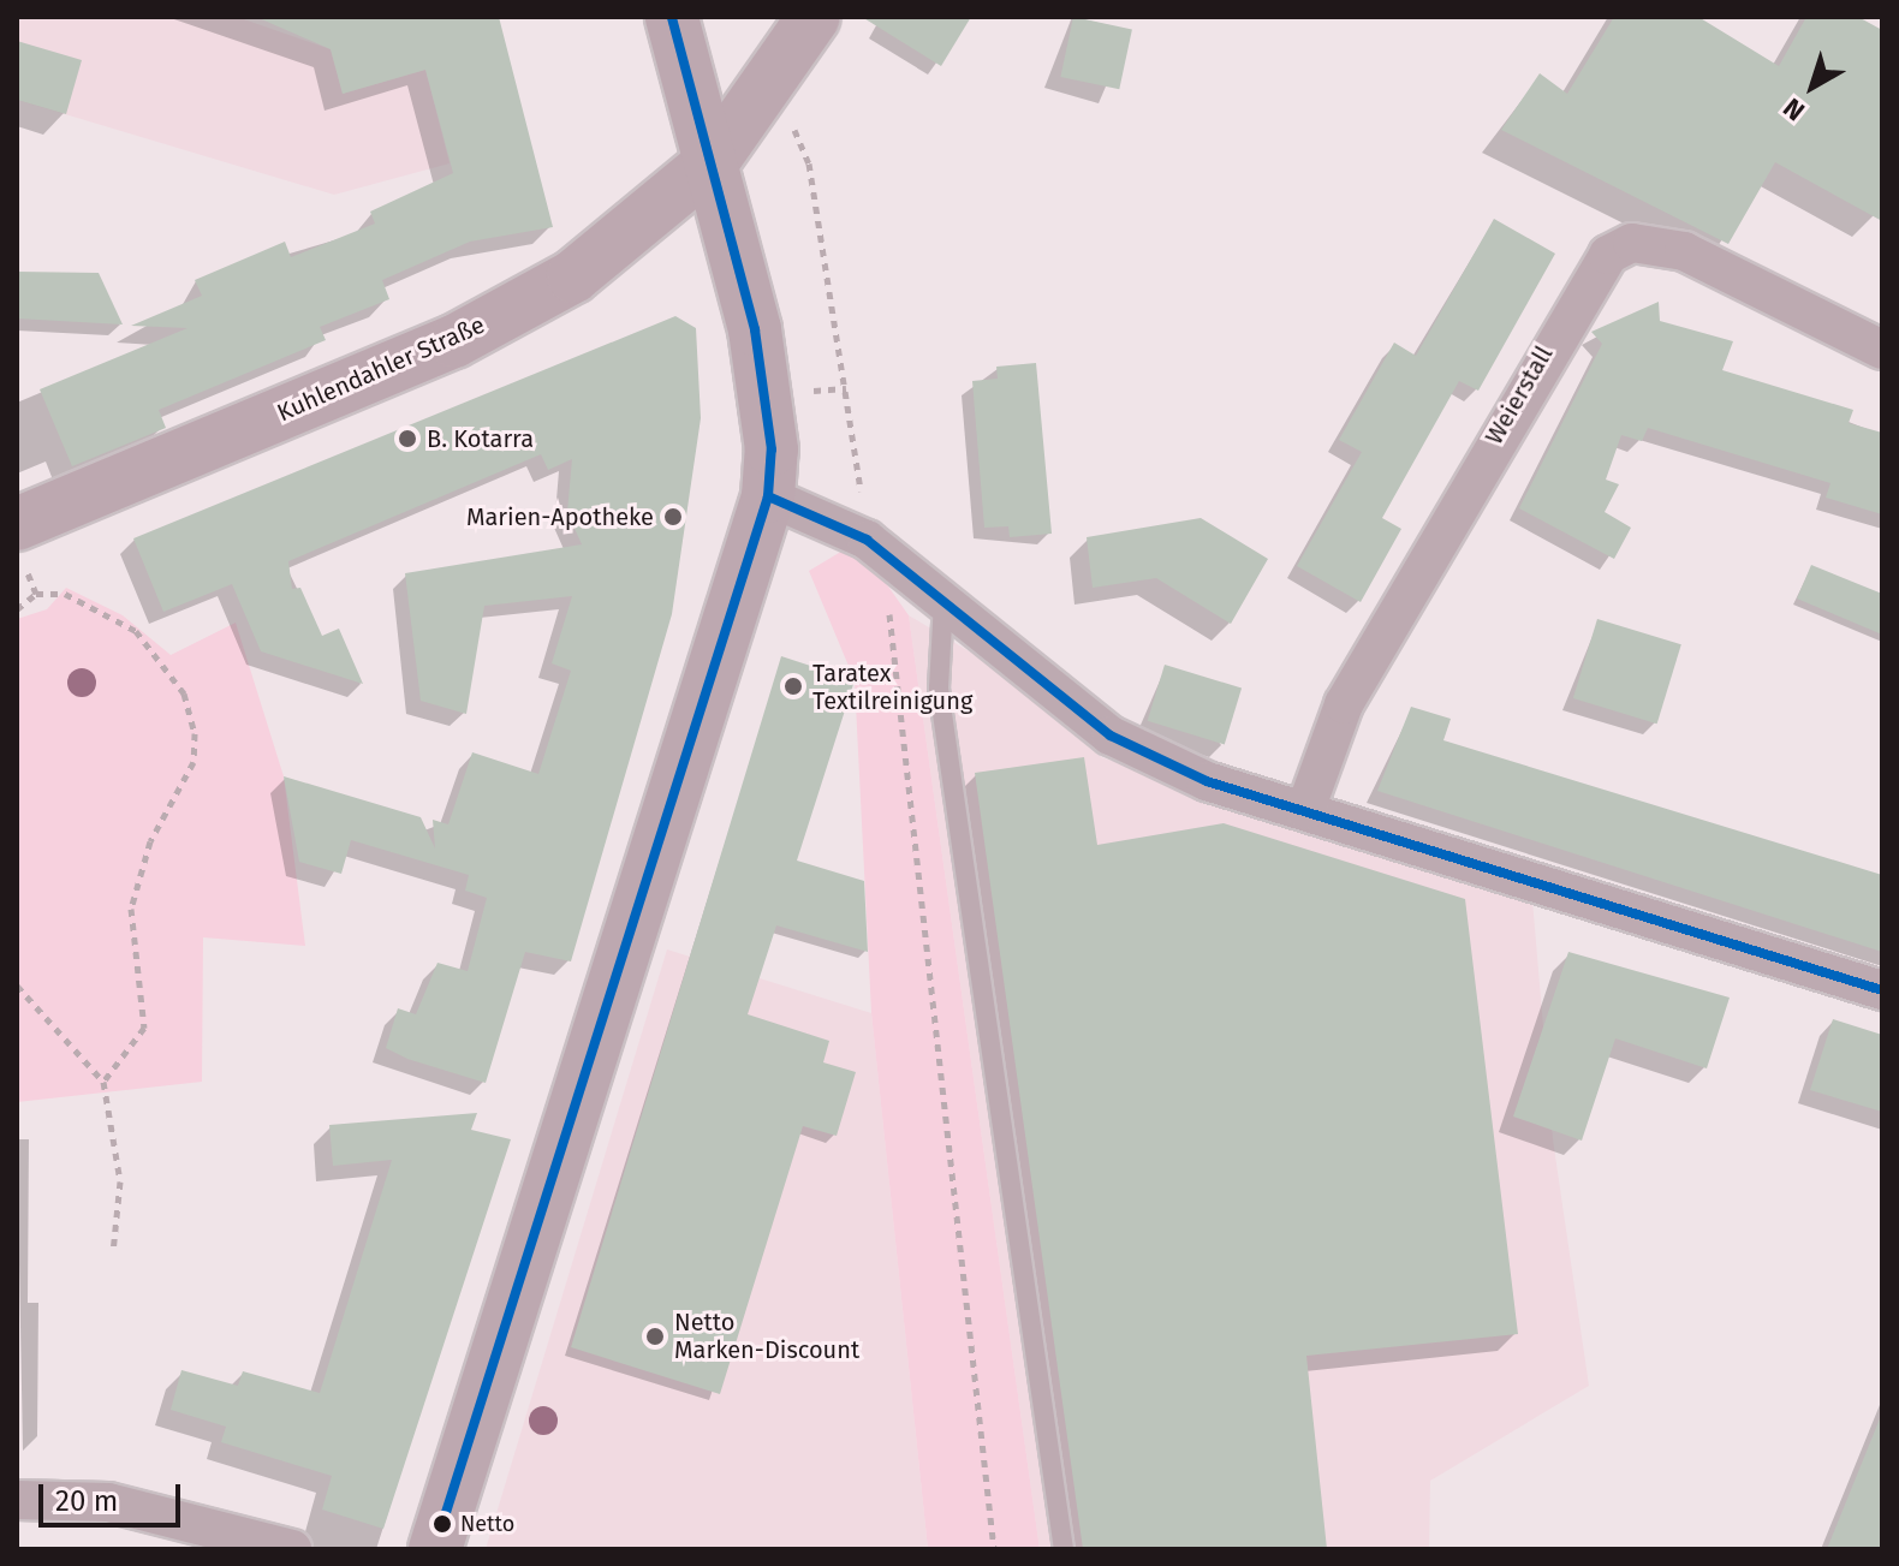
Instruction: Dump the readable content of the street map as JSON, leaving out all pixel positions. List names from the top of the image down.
{
  "streets": {
    "main road": ["Kuhlendahler Straße"],
    "street": ["Weierstall"]
  },
  "places": [
    "B. Kotarra",
    "Marien-Apotheke",
    "Taratex Textilreinigung",
    "Netto Marken-Discount",
    "Netto"
  ],
  "scale_bar": "20 m",
  "north": "bottom left"
}
